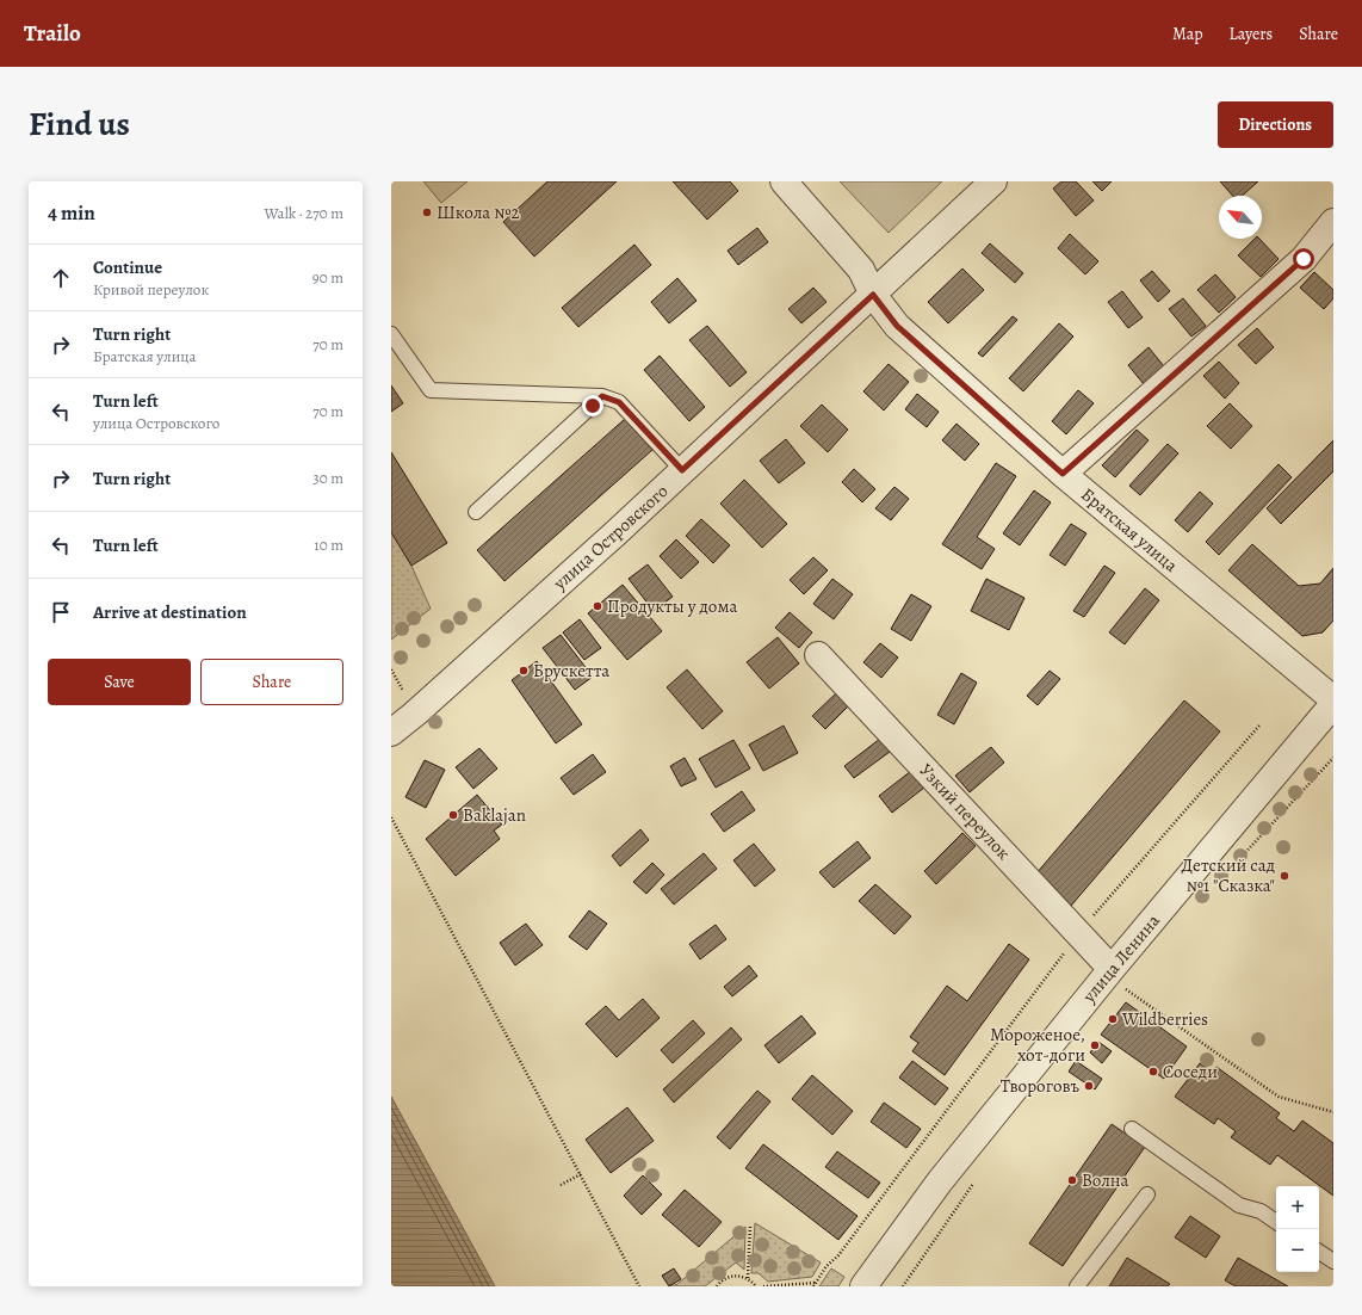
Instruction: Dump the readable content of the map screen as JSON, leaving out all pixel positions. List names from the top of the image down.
{
  "streets": {
    "street": [
      "Братская улица",
      "улица Островского",
      "Узкий переулок",
      "улица Ленина"
    ]
  },
  "crossings": [
    ["Братская улица", "улица Островского"],
    ["Узкий переулок", "улица Ленина"]
  ],
  "places": [
    "Школа №2",
    "Продукты у дома",
    "Брускетта",
    "Baklajan",
    "Детский сад №1 \"Сказка\"",
    "Wildberries",
    "Мороженое, хот-доги",
    "Соседи",
    "Твороговъ",
    "Волна"
  ],
  "north": "top left",
  "page": {
    "header": "Trailo",
    "nav": ["Map", "Layers", "Share"],
    "title": "Find us",
    "buttons": [
      "Directions",
      ["Save", "Share"]
    ],
    "heading": ["4 min", "Walk · 270 m"],
    "list": [
      ["Continue", "Кривой переулок", "90 m"],
      ["Turn right", "Братская улица", "70 m"],
      ["Turn left", "улица Островского", "70 m"],
      ["Turn right", "30 m"],
      ["Turn left", "10 m"],
      "Arrive at destination"
    ],
    "map_buttons": ["+", "−"]
  }
}
